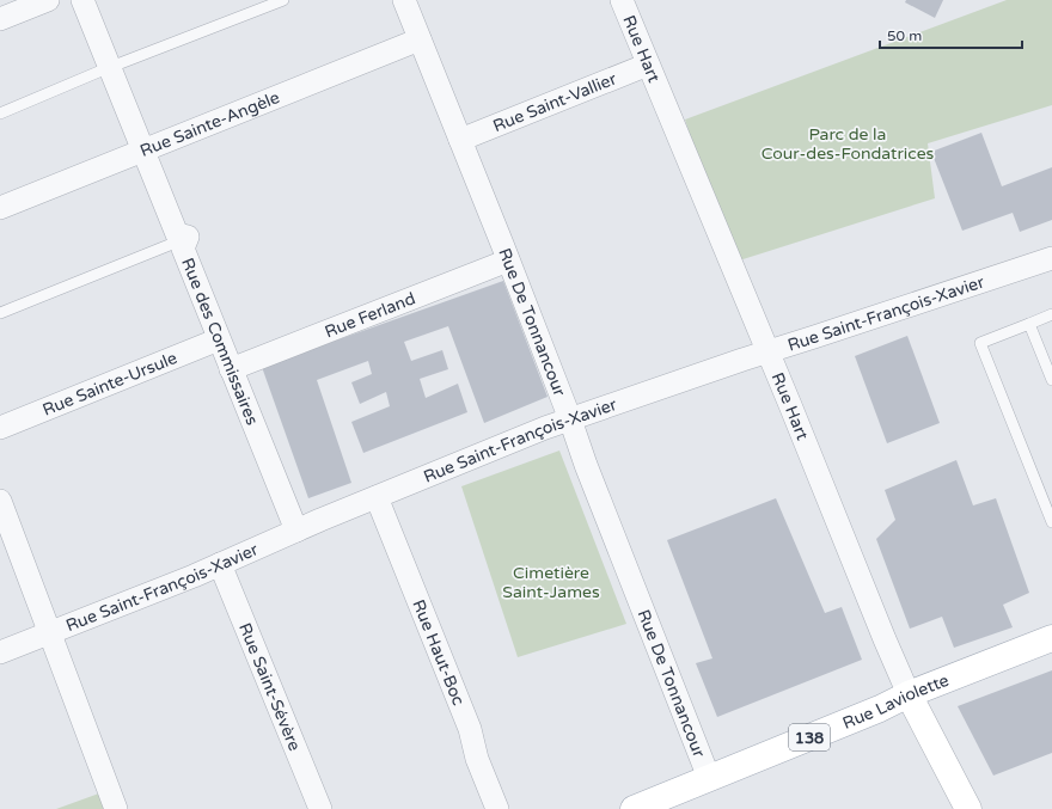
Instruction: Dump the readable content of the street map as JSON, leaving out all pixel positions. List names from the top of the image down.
{
  "streets": {
    "main road": ["Rue Hart", "Rue Laviolette", "138"],
    "street": [
      "Rue Saint-Vallier",
      "Rue Sainte-Angèle",
      "Rue Saint-François-Xavier",
      "Rue Ferland",
      "Rue De Tonnancour",
      "Rue des Commissaires",
      "Rue Sainte-Ursule",
      "Rue Haut-Boc",
      "Rue Saint-Sévère"
    ]
  },
  "crossings": [
    ["Rue Hart", "Rue Saint-Vallier"],
    ["Rue Hart", "Rue Saint-François-Xavier"],
    ["Rue Hart", "Rue Laviolette"],
    ["Rue Saint-Vallier", "Rue De Tonnancour"],
    ["Rue Sainte-Angèle", "Rue De Tonnancour"],
    ["Rue Sainte-Angèle", "Rue des Commissaires"],
    ["Rue Saint-François-Xavier", "Rue De Tonnancour"],
    ["Rue Saint-François-Xavier", "Rue des Commissaires"],
    ["Rue Saint-François-Xavier", "Rue Haut-Boc"],
    ["Rue Saint-François-Xavier", "Rue Saint-Sévère"],
    ["Rue Ferland", "Rue De Tonnancour"],
    ["Rue Ferland", "Rue des Commissaires"],
    ["Rue De Tonnancour", "Rue Laviolette"],
    ["Rue des Commissaires", "Rue Sainte-Ursule"]
  ],
  "parks": ["Parc de la Cour-des-Fondatrices", "Cimetière Saint-James"],
  "scale_bar": "50 m"
}
